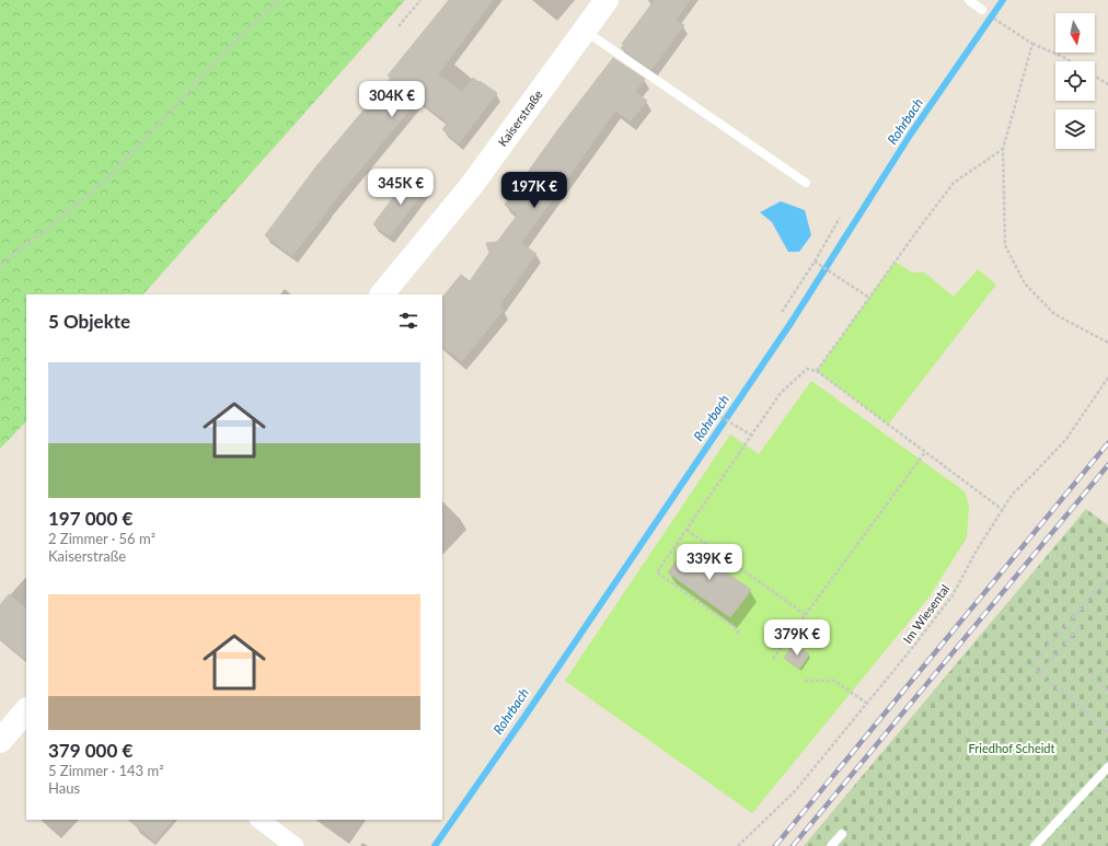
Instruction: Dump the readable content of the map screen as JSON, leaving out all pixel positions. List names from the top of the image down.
{
  "streets": {
    "main road": ["Kaiserstraße"],
    "path": ["Im Wiesental"]
  },
  "water": ["Rohrbach"],
  "parks": ["Friedhof Scheidt"],
  "north": "bottom",
  "page": {
    "price": [
      "304K €",
      "345K €",
      "197K €",
      "339K €",
      "379K €"
    ],
    "heading": "5 Objekte",
    "list": [
      {
        "name": "197 000 €",
        "note": "2 Zimmer · 56 m² · Kaiserstraße"
      },
      {
        "name": "379 000 €",
        "note": "5 Zimmer · 143 m² · Haus"
      }
    ]
  }
}
